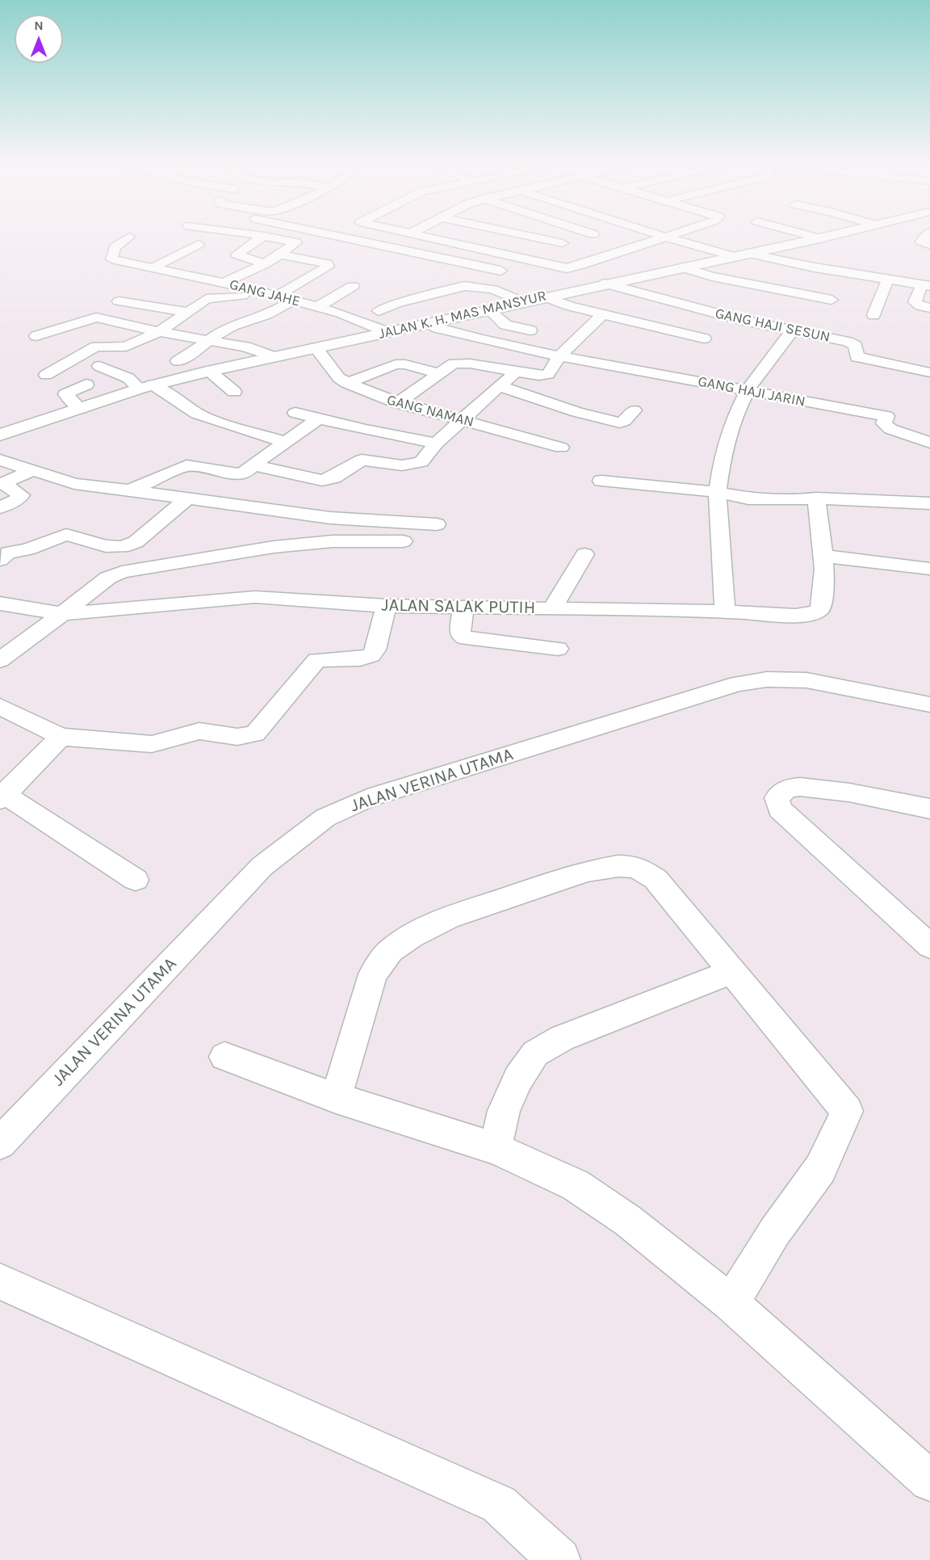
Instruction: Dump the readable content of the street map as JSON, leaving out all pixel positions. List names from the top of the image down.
{
  "streets": {
    "street": [
      "GANG JAHE",
      "JALAN K. H. MAS MANSYUR",
      "GANG HAJI SESUN",
      "GANG HAJI JARIN",
      "GANG NAMAN",
      "JALAN SALAK PUTIH",
      "JALAN VERINA UTAMA"
    ]
  },
  "crossings": [
    ["GANG JAHE", "JALAN K. H. MAS MANSYUR"],
    ["JALAN K. H. MAS MANSYUR", "GANG HAJI SESUN"],
    ["JALAN K. H. MAS MANSYUR", "GANG HAJI JARIN"],
    ["JALAN K. H. MAS MANSYUR", "GANG NAMAN"]
  ],
  "north": "top"
}
